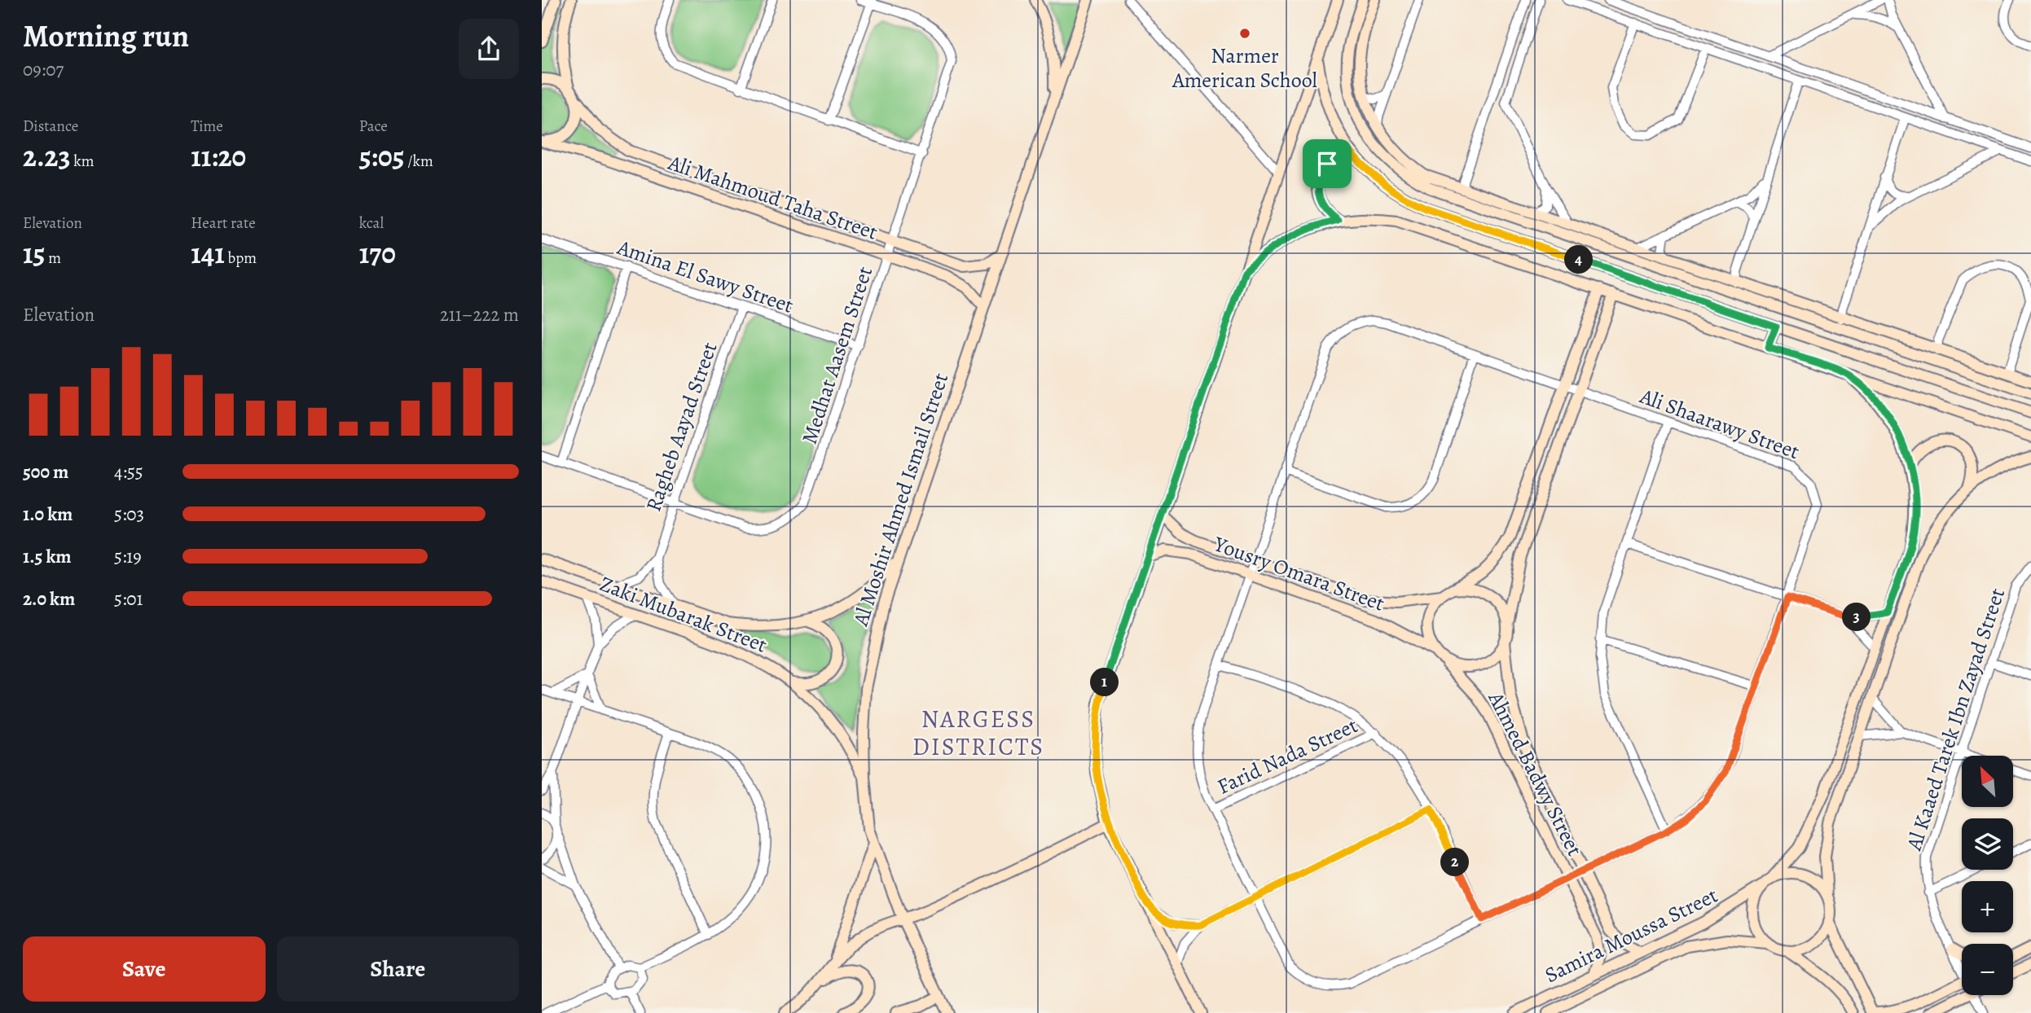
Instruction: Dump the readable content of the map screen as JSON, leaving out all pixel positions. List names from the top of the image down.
{
  "streets": {
    "street": [
      "Ali Mahmoud Taha Street",
      "Amina El Sawy Street",
      "Medhat Aasem Street",
      "Ali Shaarawy Street",
      "Ragheb Aayad Street",
      "Al Moshir Ahmed Ismail Street",
      "Yousry Omara Street",
      "Zaki Mubarak Street",
      "Al Kaaed Tarek Ibn Zayad Street",
      "Farid Nada Street",
      "Ahmed Badwy Street",
      "Samira Moussa Street"
    ]
  },
  "crossings": [
    ["Ali Mahmoud Taha Street", "Medhat Aasem Street"],
    ["Ali Mahmoud Taha Street", "Al Moshir Ahmed Ismail Street"],
    ["Amina El Sawy Street", "Medhat Aasem Street"],
    ["Amina El Sawy Street", "Ragheb Aayad Street"],
    ["Medhat Aasem Street", "Ragheb Aayad Street"],
    ["Ali Shaarawy Street", "Yousry Omara Street"],
    ["Ali Shaarawy Street", "Farid Nada Street"],
    ["Ali Shaarawy Street", "Ahmed Badwy Street"],
    ["Ragheb Aayad Street", "Zaki Mubarak Street"],
    ["Al Moshir Ahmed Ismail Street", "Zaki Mubarak Street"],
    ["Yousry Omara Street", "Ahmed Badwy Street"],
    ["Ahmed Badwy Street", "Samira Moussa Street"]
  ],
  "districts": ["NARGESS DISTRICTS"],
  "places": ["Narmer American School"],
  "north": "top left",
  "page": {
    "heading": ["Morning run", "09:07"],
    "stats": [
      ["Distance", "2.23 km"],
      ["Time", "11:20"],
      ["Pace", "5:05 /km"],
      ["Elevation", "15 m"],
      ["Heart rate", "141 bpm"],
      ["kcal", "170"]
    ],
    "pins": [
      "4",
      "3",
      "1",
      "2"
    ],
    "chart": ["Elevation", "211–222 m"],
    "list": [
      {
        "name": "500 m",
        "note": "4:55"
      },
      {
        "name": "1.0 km",
        "note": "5:03"
      },
      {
        "name": "1.5 km",
        "note": "5:19"
      },
      {
        "name": "2.0 km",
        "note": "5:01"
      }
    ],
    "map_buttons": ["+", "−"],
    "buttons": ["Save", "Share"]
  }
}
